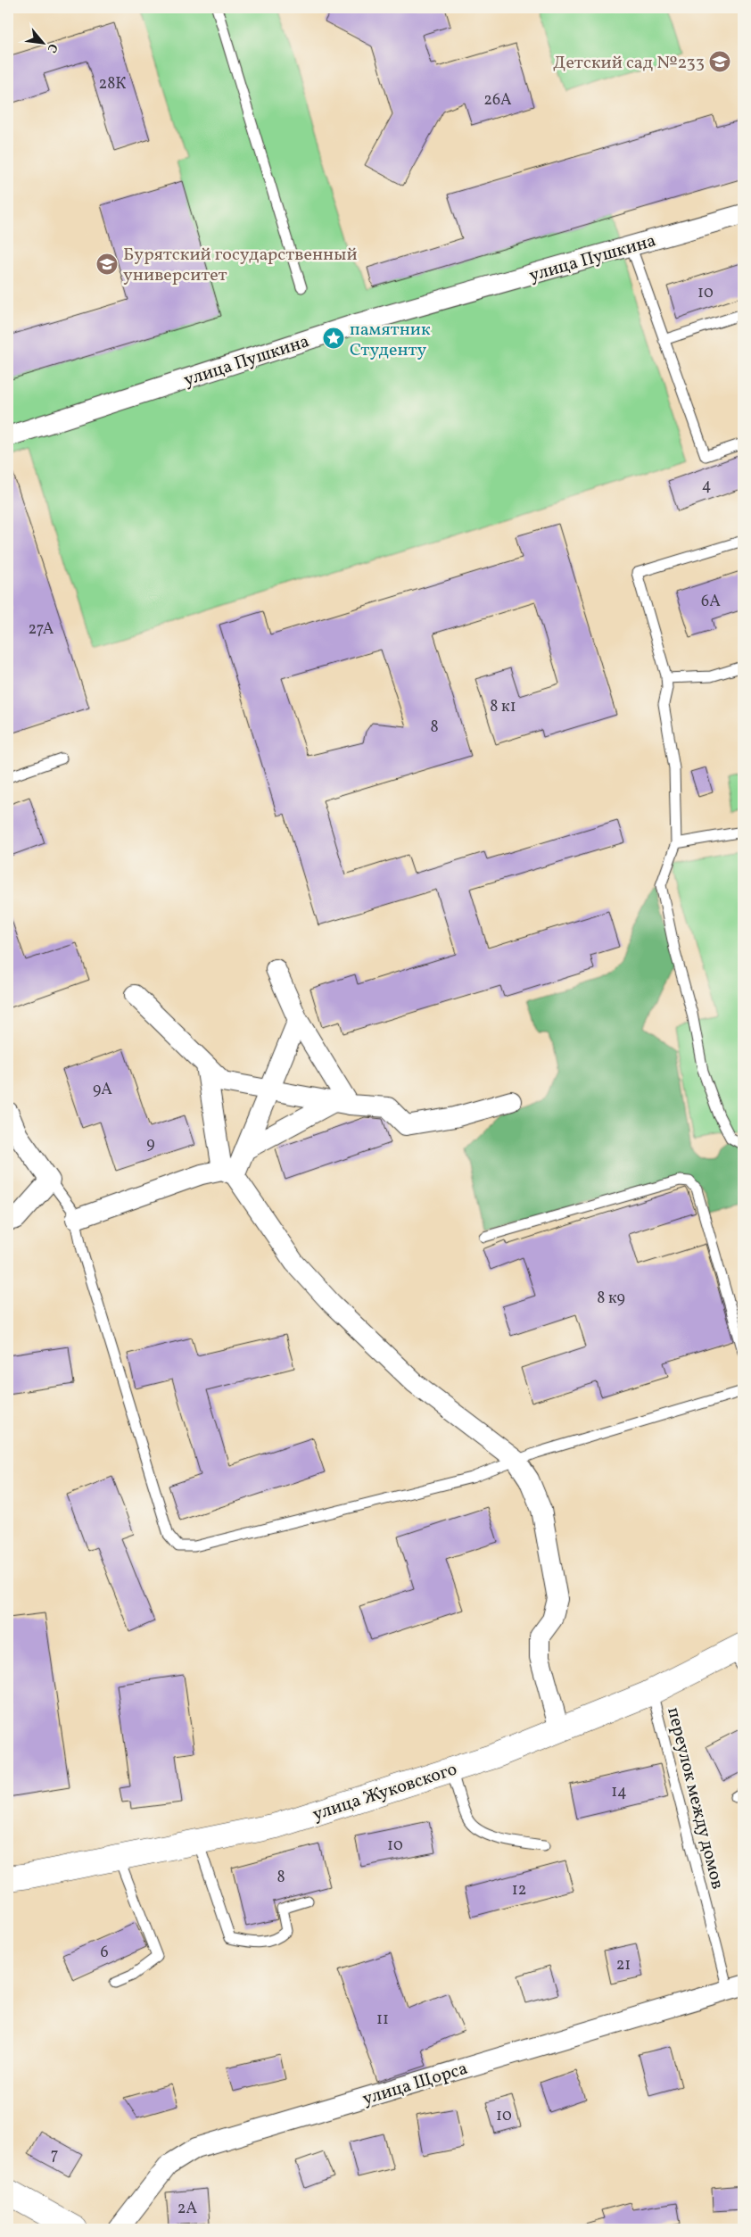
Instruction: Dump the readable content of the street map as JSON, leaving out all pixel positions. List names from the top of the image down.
{
  "streets": {
    "street": ["улица Пушкина", "улица Жуковского", "улица Щорса"],
    "lane": ["переулок между домов"]
  },
  "crossings": [
    ["улица Жуковского", "переулок между домов"],
    ["переулок между домов", "улица Щорса"]
  ],
  "places": {
    "school or university": ["Детский сад №233", "Бурятский государственный университет"],
    "place": ["памятник Студенту"]
  },
  "house_numbers": [
    "28К",
    "26А",
    "10",
    "4",
    "6А",
    "27А",
    "8 к1",
    "8",
    "9А",
    "9",
    "8 к9",
    "14",
    "10",
    "8",
    "12",
    "6",
    "21",
    "11",
    "10",
    "7",
    "2А"
  ],
  "north": "bottom right"
}
